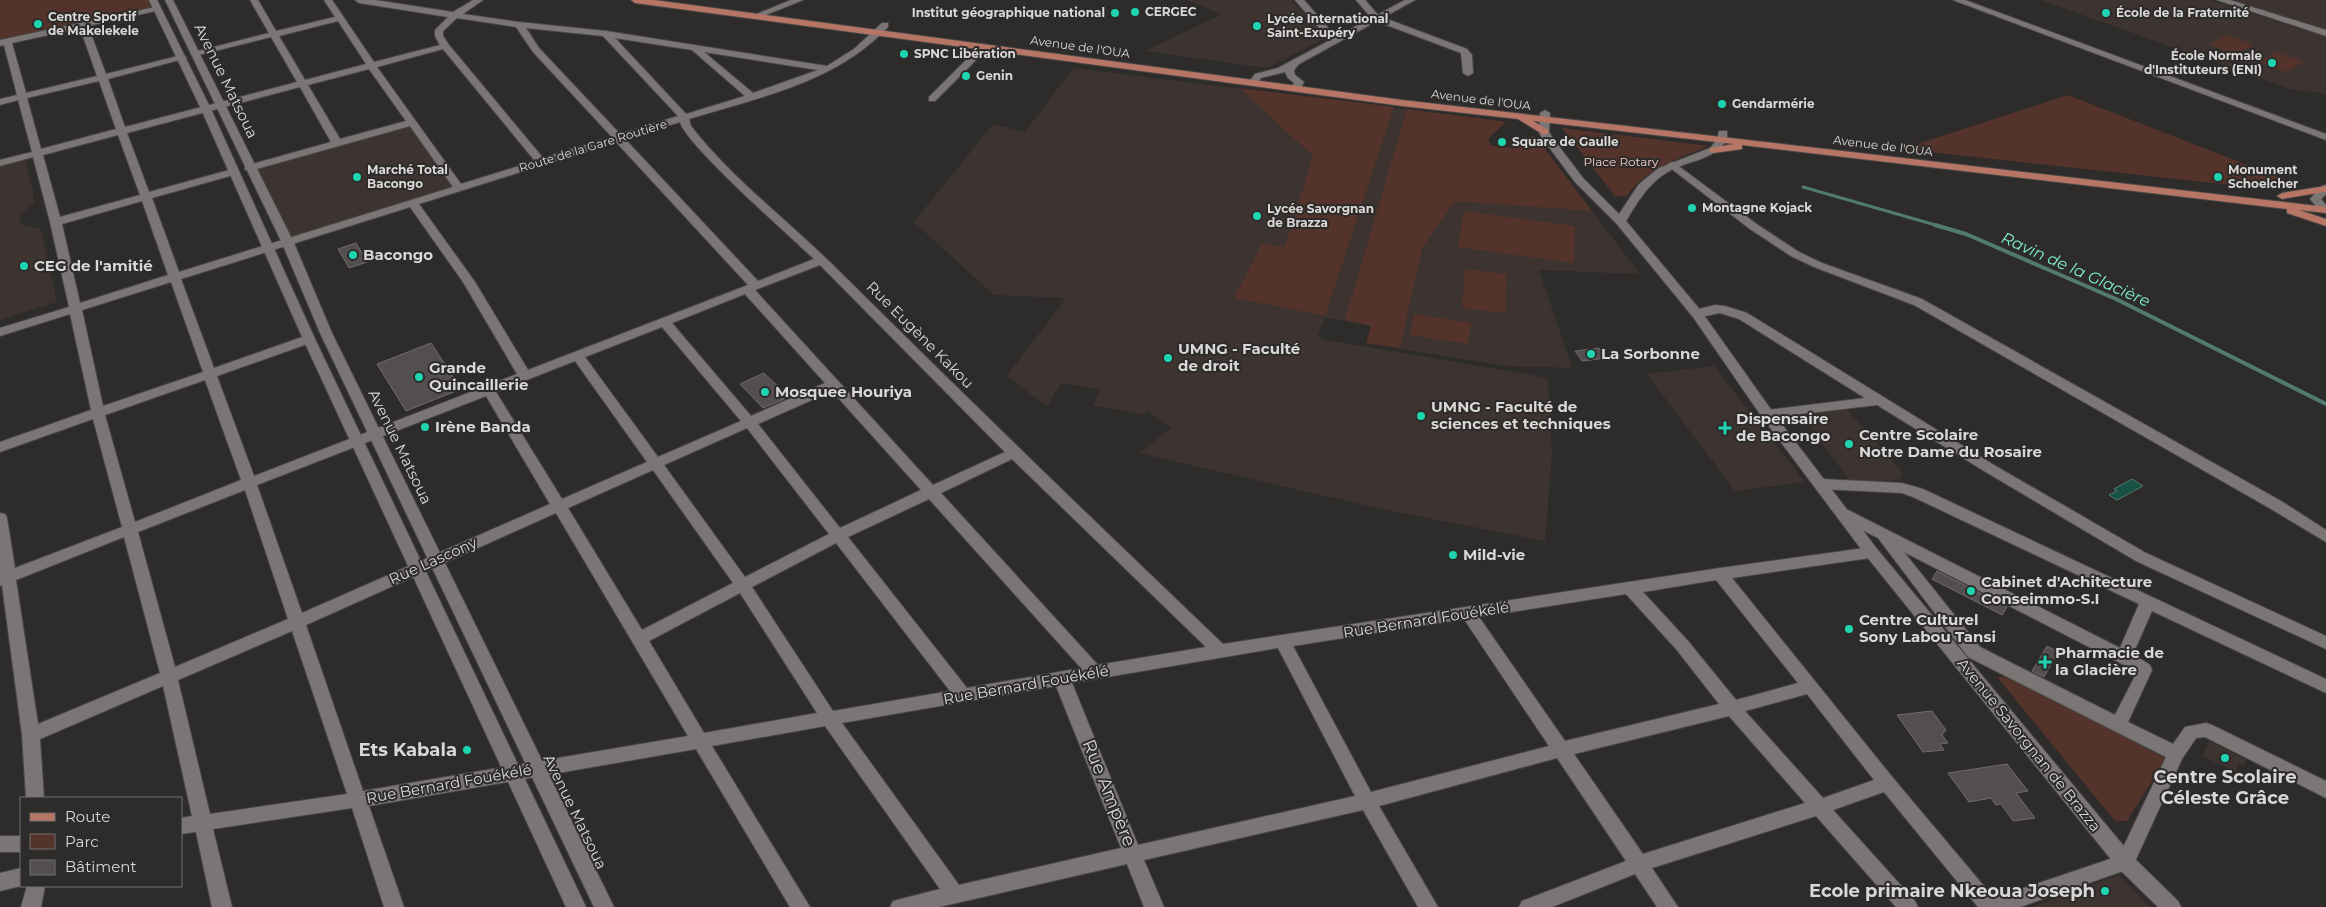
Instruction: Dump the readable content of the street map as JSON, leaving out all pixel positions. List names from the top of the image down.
{
  "streets": {
    "main road": ["Avenue de l'OUA"],
    "street": [
      "Avenue Matsoua",
      "Route de la Gare Routière",
      "Rue Eugène Kakou",
      "Rue Lascony",
      "Rue Bernard Fouékélé",
      "Avenue Savorgnan de Brazza",
      "Rue Ampère"
    ]
  },
  "crossings": [
    ["Avenue de l'OUA", "Route de la Gare Routière"],
    ["Avenue Matsoua", "Route de la Gare Routière"],
    ["Avenue Matsoua", "Rue Lascony"],
    ["Avenue Matsoua", "Rue Bernard Fouékélé"],
    ["Route de la Gare Routière", "Rue Eugène Kakou"],
    ["Rue Eugène Kakou", "Rue Bernard Fouékélé"],
    ["Rue Bernard Fouékélé", "Avenue Savorgnan de Brazza"],
    ["Rue Bernard Fouékélé", "Rue Ampère"]
  ],
  "water": ["Ravin de la Glacière"],
  "parks": ["Place Rotary"],
  "places": {
    "other": [
      "CERGEC",
      "Institut géographique national",
      "École de la Fraternité",
      "Centre Sportif de Makelekele",
      "Lycée International Saint-Exupéry",
      "SPNC Libération",
      "École Normale d'Instituteurs (ENI)",
      "Genin",
      "Gendarmérie",
      "Square de Gaulle",
      "Marché Total Bacongo",
      "Monument Schoelcher",
      "Montagne Kojack",
      "Lycée Savorgnan de Brazza",
      "Bacongo",
      "CEG de l'amitié",
      "La Sorbonne",
      "UMNG - Faculté de droit",
      "Grande Quincaillerie",
      "Mosquee Houriya",
      "UMNG - Faculté de sciences et techniques",
      "Irène Banda",
      "Centre Scolaire Notre Dame du Rosaire",
      "Mild-vie",
      "Cabinet d'Achitecture Conseimmo-S.I",
      "Centre Culturel Sony Labou Tansi",
      "Ets Kabala",
      "Centre Scolaire Céleste Grâce",
      "Ecole primaire Nkeoua Joseph"
    ],
    "health": ["Dispensaire de Bacongo", "Pharmacie de la Glacière"]
  },
  "legend": ["Route", "Parc", "Bâtiment"]
}
